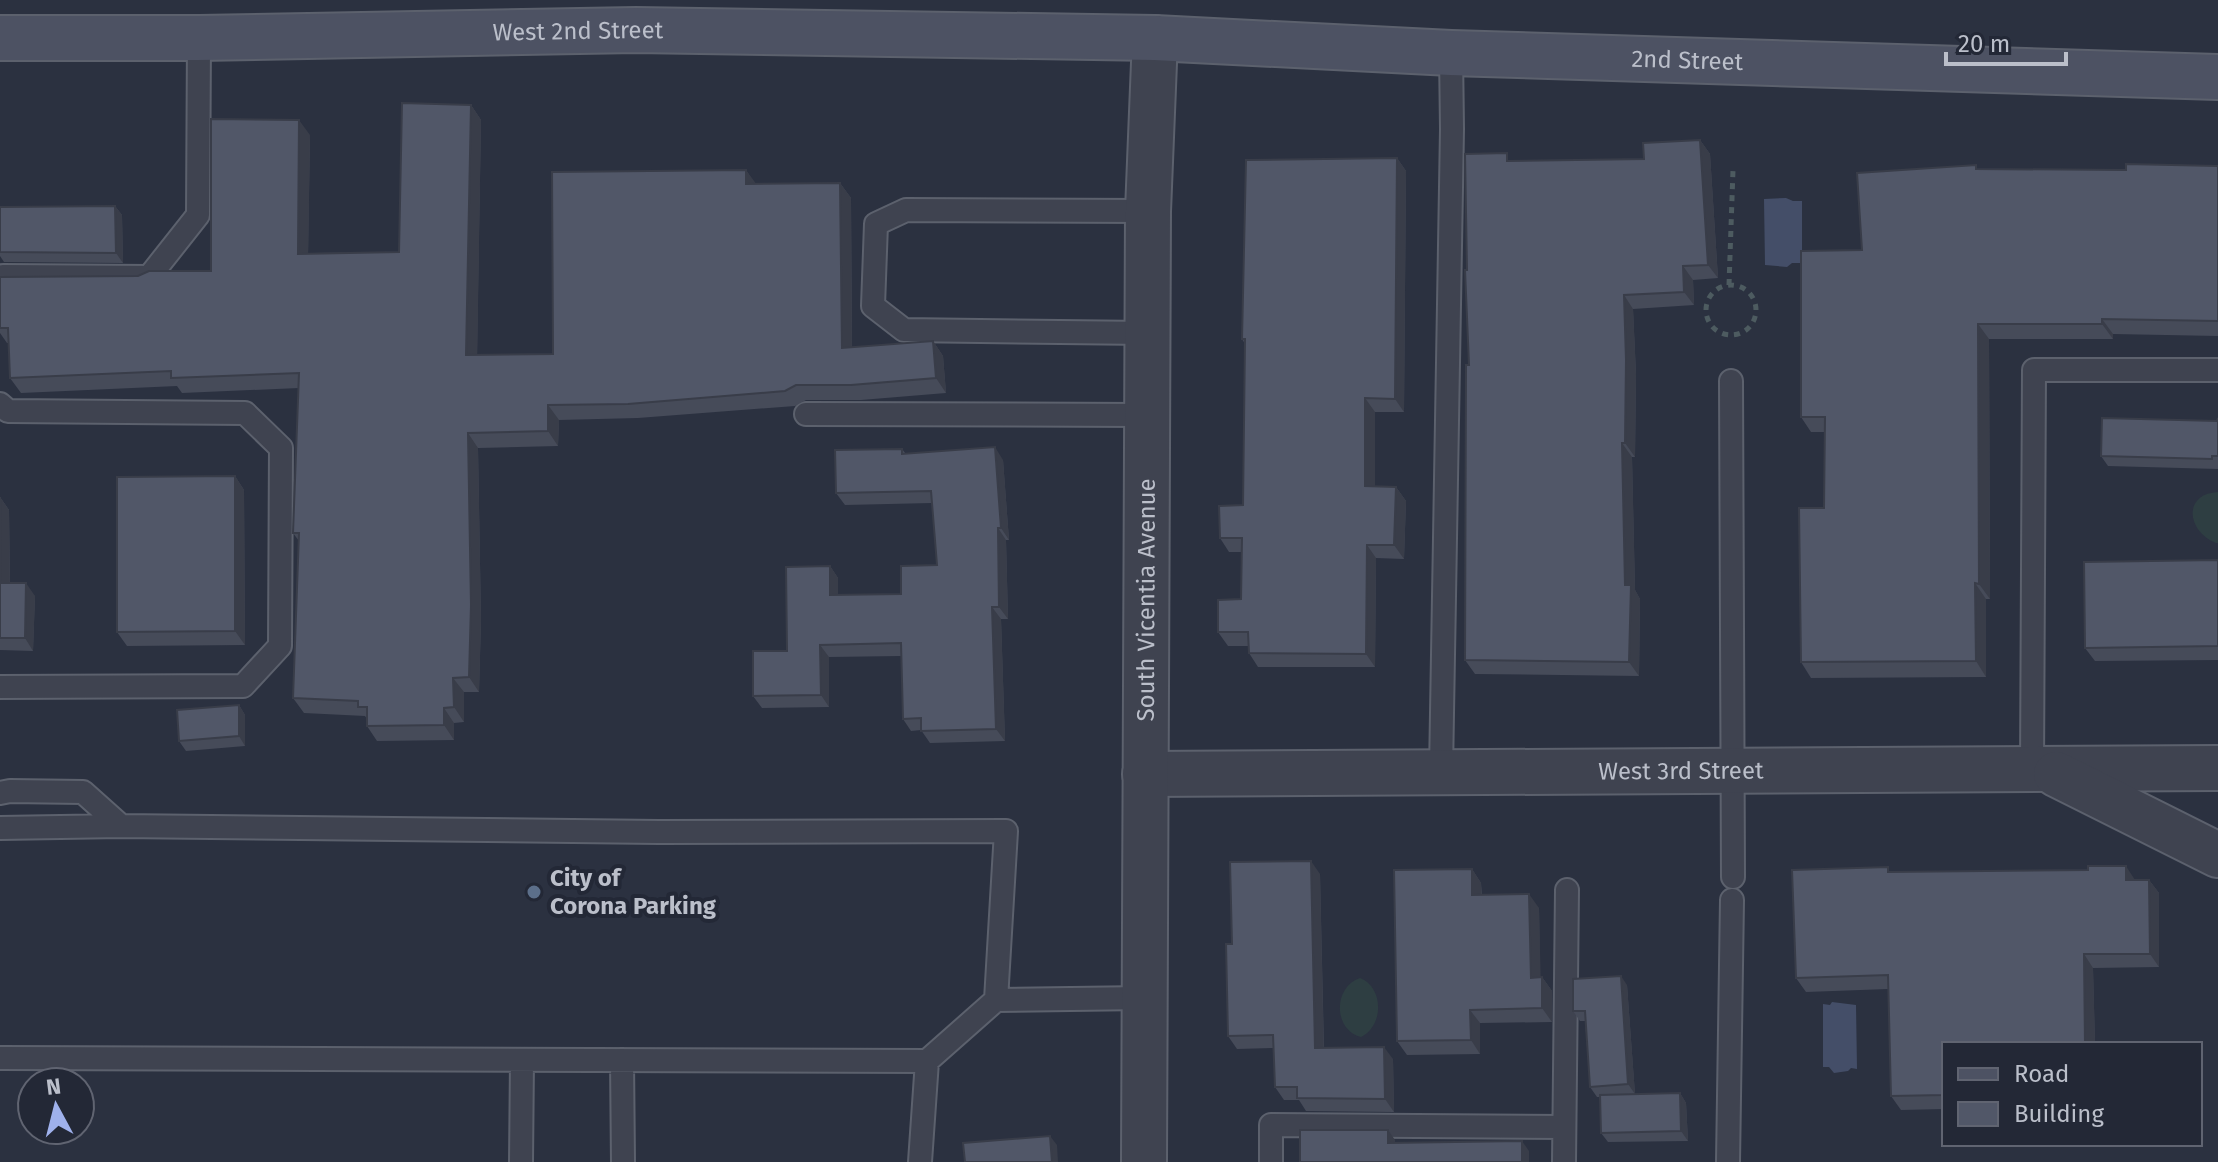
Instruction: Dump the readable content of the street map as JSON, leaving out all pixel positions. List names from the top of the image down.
{
  "streets": {
    "main road": ["West 2nd Street", "2nd Street"],
    "street": ["South Vicentia Avenue", "West 3rd Street"]
  },
  "crossings": [
    ["West 2nd Street", "2nd Street"],
    ["West 2nd Street", "South Vicentia Avenue"],
    ["2nd Street", "South Vicentia Avenue"],
    ["South Vicentia Avenue", "West 3rd Street"]
  ],
  "places": ["City of Corona Parking"],
  "legend": ["Road", "Building"],
  "scale_bar": "20 m",
  "north": "top"
}
